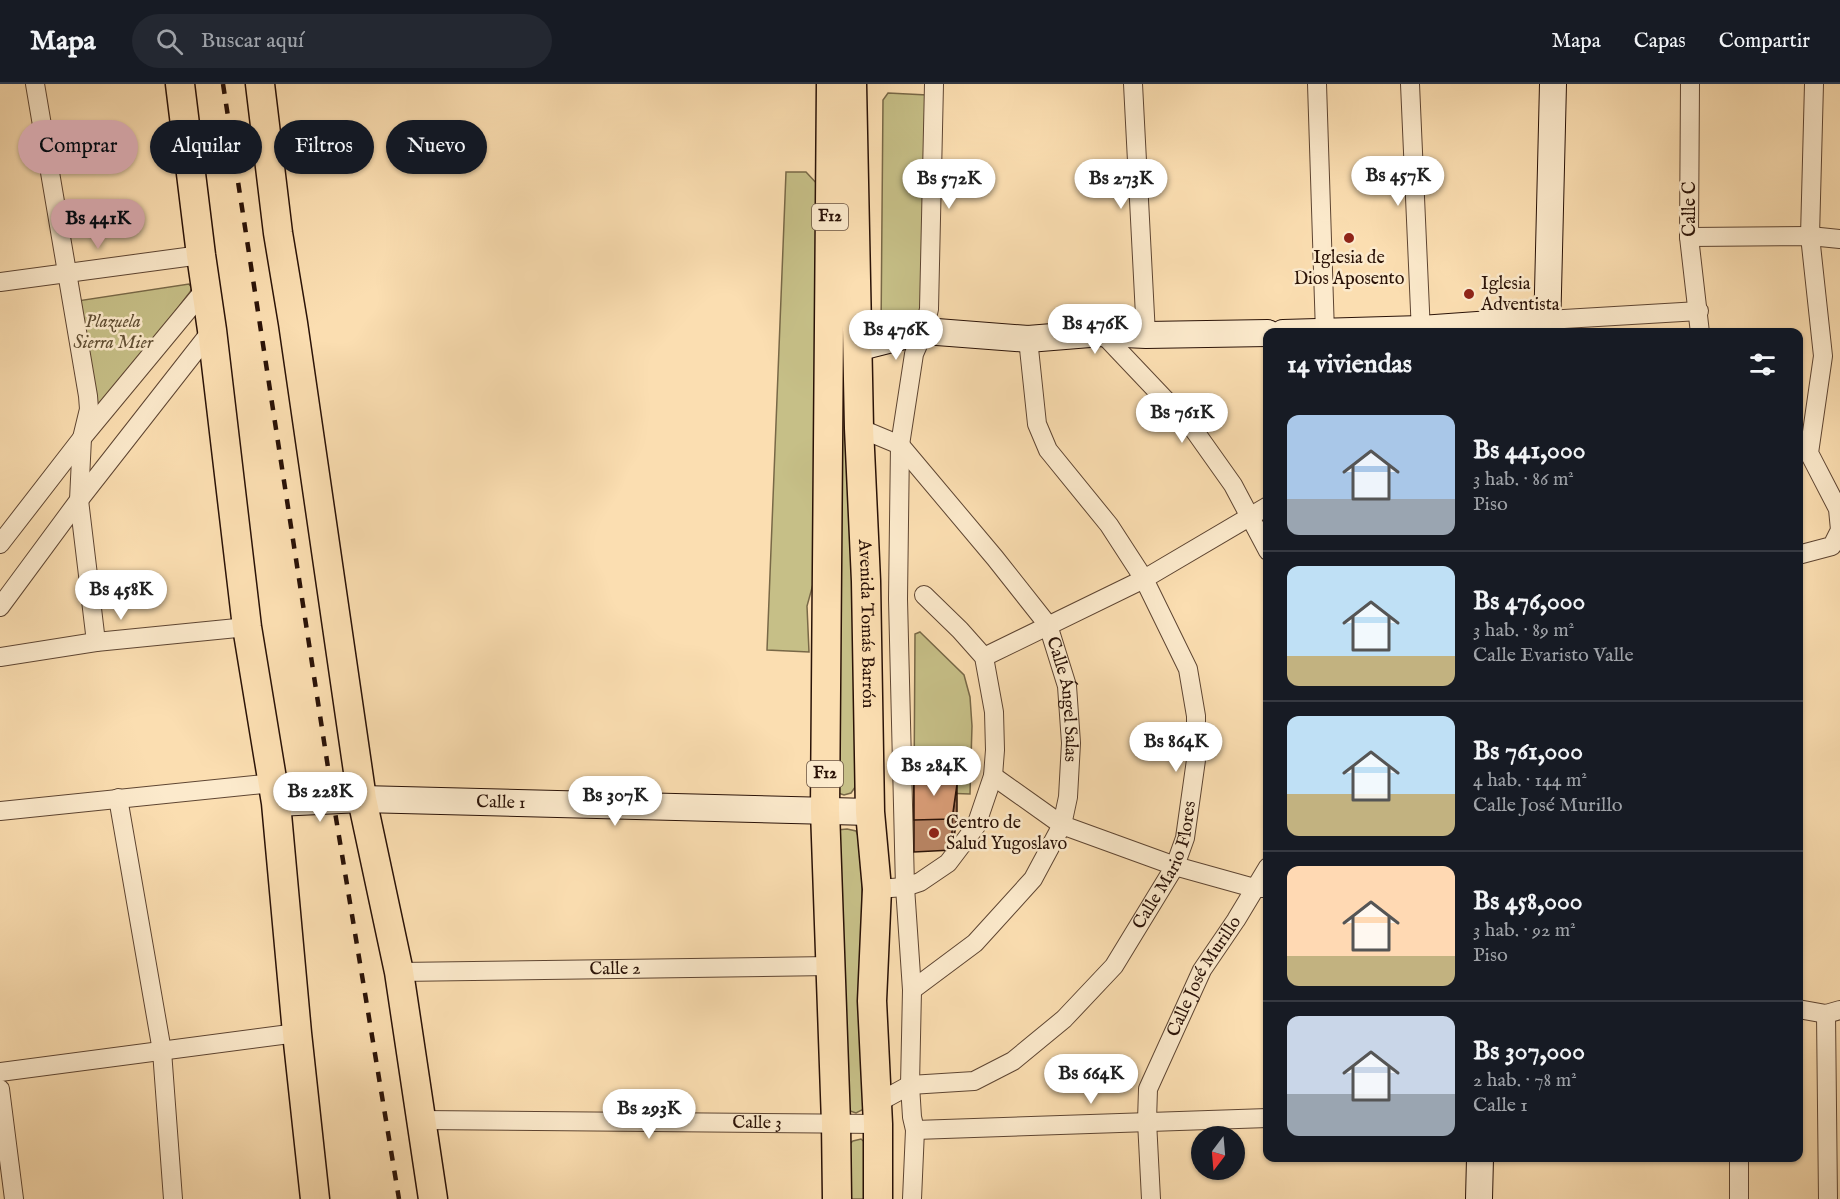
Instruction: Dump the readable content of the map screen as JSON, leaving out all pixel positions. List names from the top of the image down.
{
  "streets": {
    "main road": ["F12", "Avenida Tomás Barrón"],
    "street": [
      "Calle C",
      "Calle Ángel Salas",
      "Calle 1",
      "Calle Mario Flores",
      "Calle 2",
      "Calle José Murillo",
      "Calle 3"
    ]
  },
  "crossings": [
    ["Avenida Tomás Barrón", "Calle Ángel Salas"],
    ["Avenida Tomás Barrón", "Calle 1"],
    ["Avenida Tomás Barrón", "Calle Mario Flores"],
    ["Avenida Tomás Barrón", "Calle 2"],
    ["Avenida Tomás Barrón", "Calle 3"],
    ["Calle Mario Flores", "Calle 3"]
  ],
  "parks": ["Plazuela Sierra Mier"],
  "places": ["Iglesia de Dios Aposento", "Iglesia Adventista", "Centro de Salud Yugoslavo"],
  "north": "bottom",
  "page": {
    "header": "Mapa",
    "search": "Buscar aquí",
    "nav": ["Mapa", "Capas", "Compartir"],
    "chip": [
      "Comprar",
      "Alquilar",
      "Filtros",
      "Nuevo"
    ],
    "price": [
      "Bs 457K",
      "Bs 572K",
      "Bs 273K",
      "Bs 441K",
      "Bs 476K",
      "Bs 476K",
      "Bs 761K",
      "Bs 458K",
      "Bs 864K",
      "Bs 284K",
      "Bs 228K",
      "Bs 307K",
      "Bs 664K",
      "Bs 293K"
    ],
    "heading": "14 viviendas",
    "list": [
      {
        "name": "Bs 441,000",
        "note": "3 hab. · 86 m² · Piso"
      },
      {
        "name": "Bs 476,000",
        "note": "3 hab. · 89 m² · Calle Evaristo Valle"
      },
      {
        "name": "Bs 761,000",
        "note": "4 hab. · 144 m² · Calle José Murillo"
      },
      {
        "name": "Bs 458,000",
        "note": "3 hab. · 92 m² · Piso"
      },
      {
        "name": "Bs 307,000",
        "note": "2 hab. · 78 m² · Calle 1"
      }
    ]
  }
}
